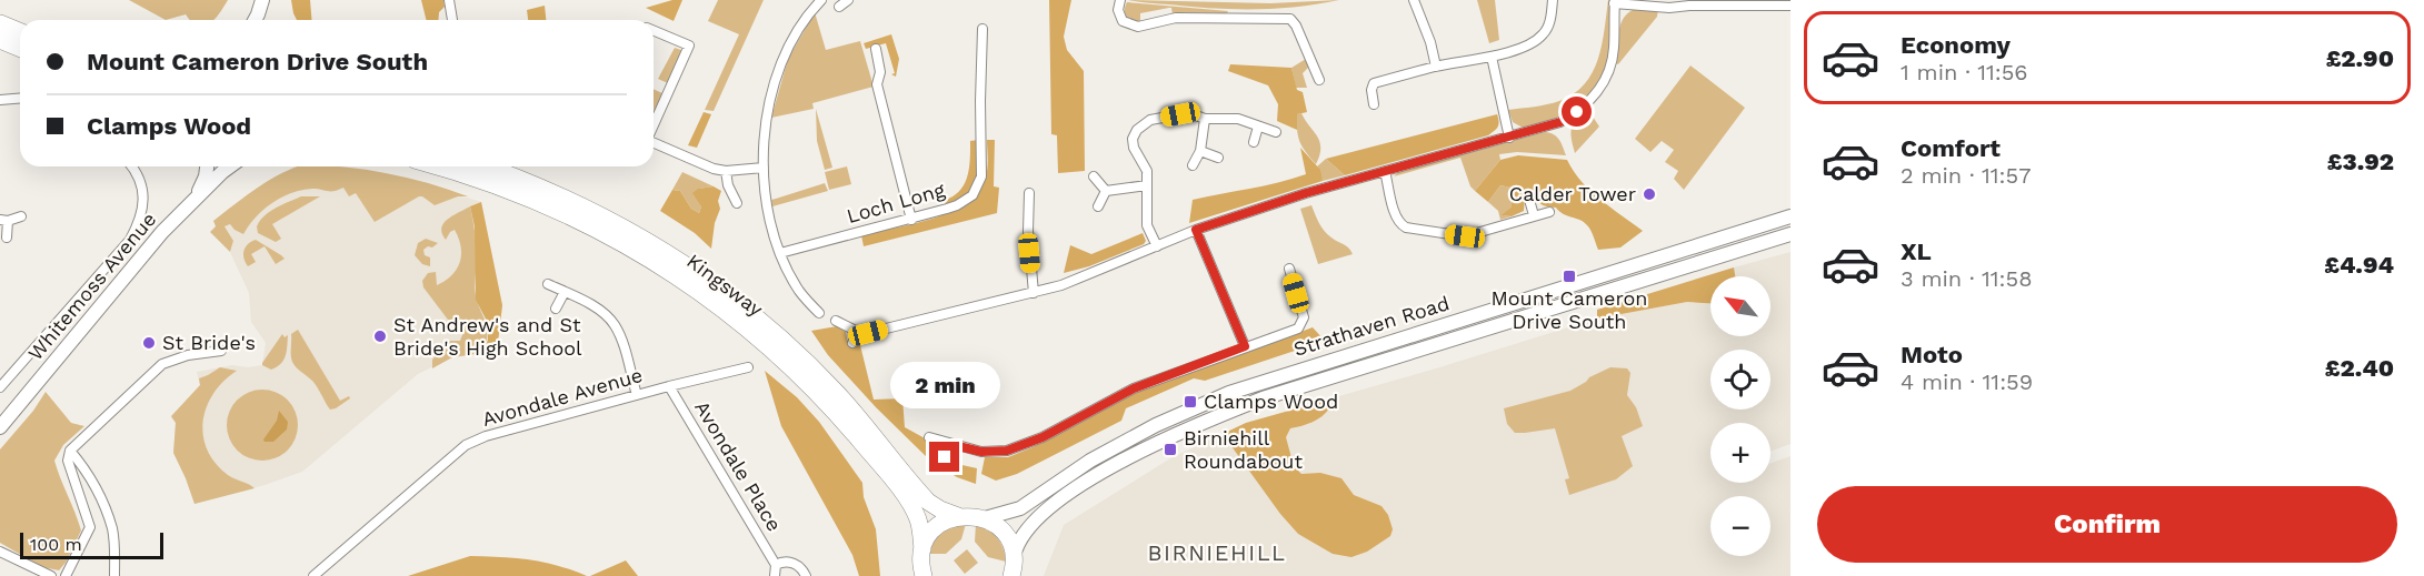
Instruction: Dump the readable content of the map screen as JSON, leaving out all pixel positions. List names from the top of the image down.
{
  "streets": {
    "highway": ["Kingsway"],
    "main road": ["Whitemoss Avenue", "Strathaven Road"],
    "street": ["Loch Long", "Avondale Avenue", "Avondale Place"]
  },
  "crossings": [
    ["Avondale Avenue", "Avondale Place"]
  ],
  "districts": ["BIRNIEHILL"],
  "places": {
    "other": ["Calder Tower", "St Andrew's and St Bride's High School", "St Bride's"],
    "transit": ["Mount Cameron Drive South", "Clamps Wood", "Birniehill Roundabout"]
  },
  "scale_bar": "100 m",
  "north": "top left",
  "page": {
    "list": [
      {
        "name": "Economy",
        "note": "1 min · 11:56",
        "value": "£2.90"
      },
      {
        "name": "Comfort",
        "note": "2 min · 11:57",
        "value": "£3.92"
      },
      {
        "name": "XL",
        "note": "3 min · 11:58",
        "value": "£4.94"
      },
      {
        "name": "Moto",
        "note": "4 min · 11:59",
        "value": "£2.40"
      }
    ],
    "banner": ["Mount Cameron Drive South", "Clamps Wood"],
    "map_buttons": ["+", "−"],
    "bubble": "2 min",
    "buttons": "Confirm",
    "scale": "100 m"
  }
}
